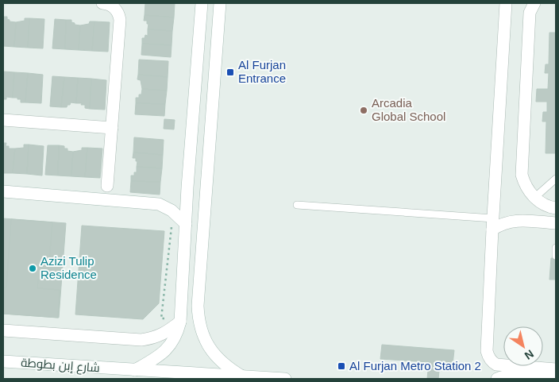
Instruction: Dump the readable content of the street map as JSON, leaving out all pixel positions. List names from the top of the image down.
{
  "streets": {
    "street": ["شارع إبن بطوطة"]
  },
  "places": {
    "transit": ["Al Furjan Entrance", "Al Furjan Metro Station 2"],
    "other": ["Arcadia Global School", "Azizi Tulip Residence"]
  },
  "north": "bottom right"
}
